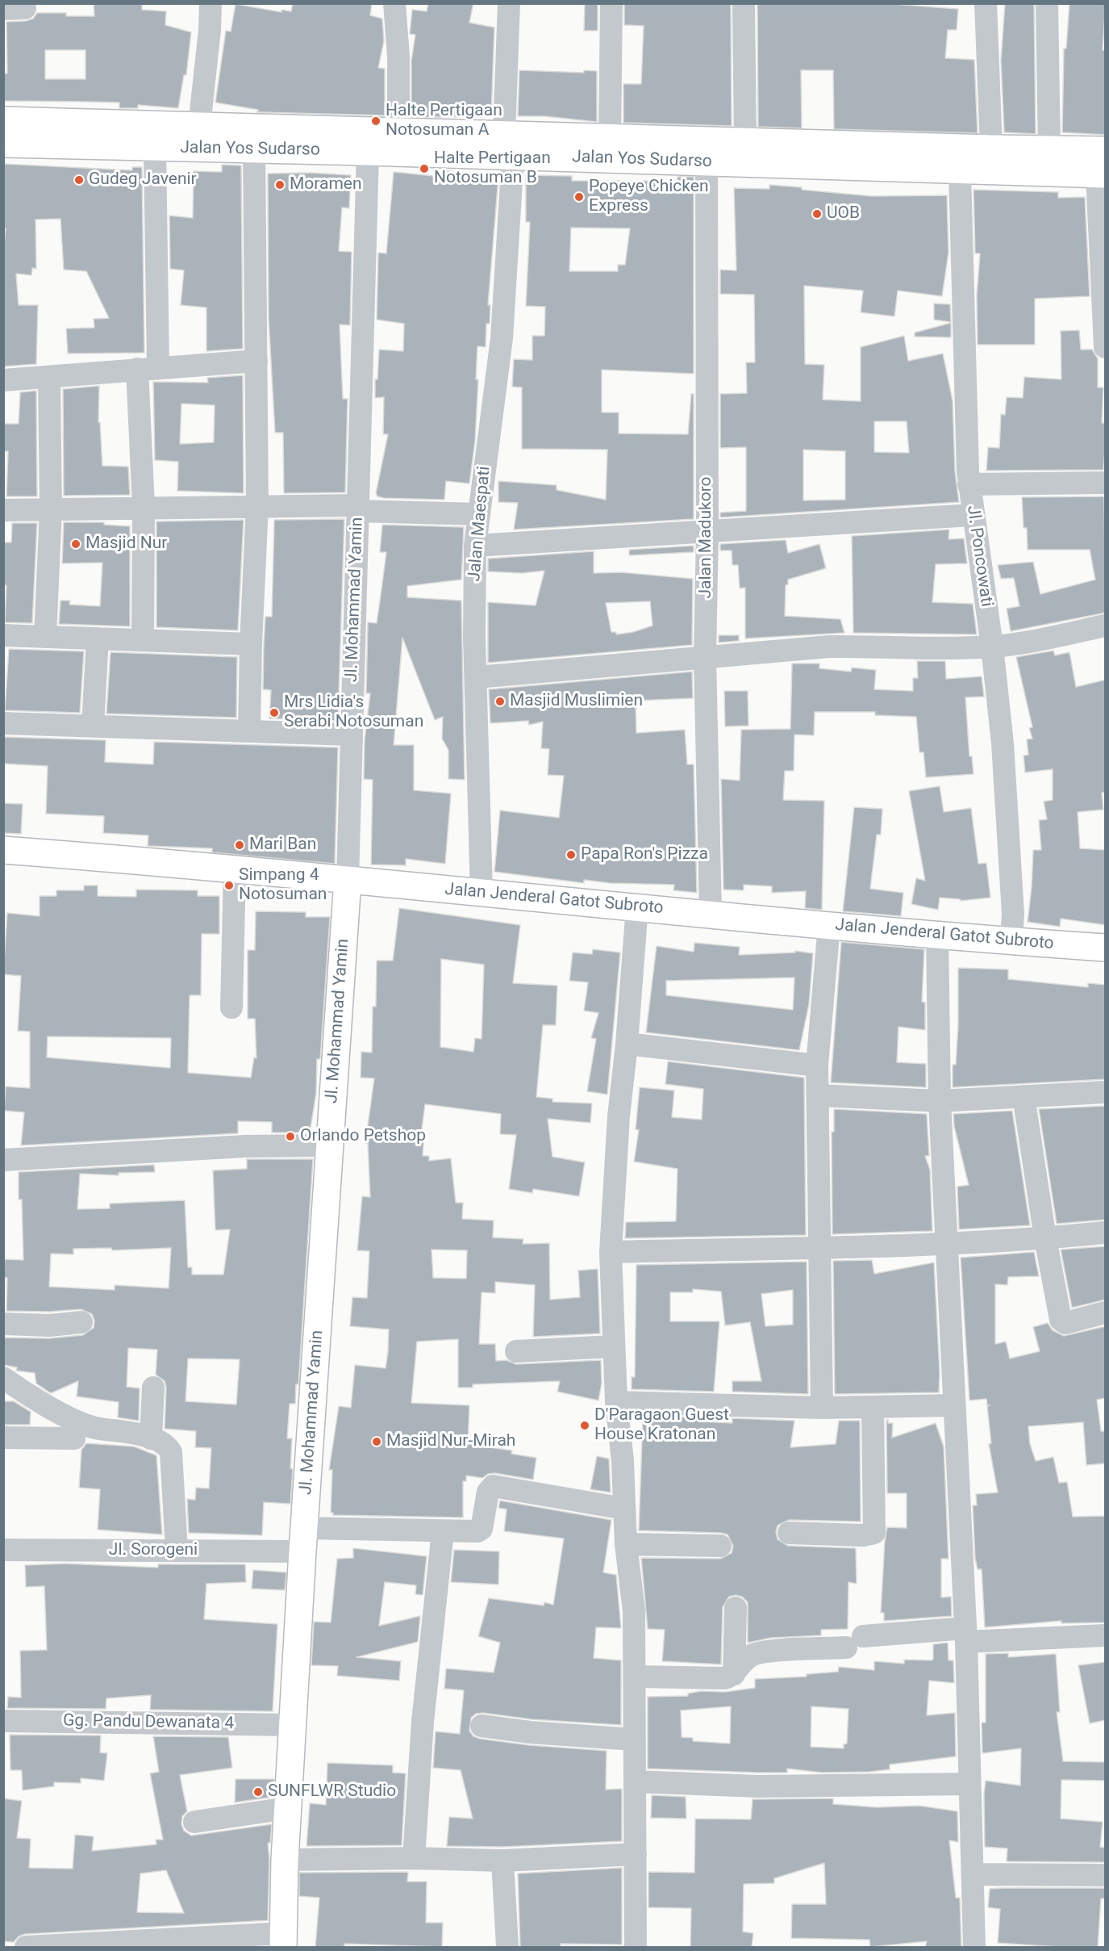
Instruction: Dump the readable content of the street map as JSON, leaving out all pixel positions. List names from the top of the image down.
{
  "streets": {
    "main road": ["Jalan Yos Sudarso", "Jl. Mohammad Yamin", "Jalan Jenderal Gatot Subroto"],
    "street": [
      "Jalan Maespati",
      "Jalan Madukoro",
      "Jl. Poncowati",
      "Jl. Sorogeni",
      "Gg. Pandu Dewanata 4"
    ]
  },
  "crossings": [
    ["Jalan Yos Sudarso", "Jalan Maespati"],
    ["Jalan Yos Sudarso", "Jalan Madukoro"],
    ["Jalan Yos Sudarso", "Jl. Poncowati"],
    ["Jalan Yos Sudarso", "Jl. Mohammad Yamin"],
    ["Jalan Maespati", "Jalan Jenderal Gatot Subroto"],
    ["Jalan Madukoro", "Jalan Jenderal Gatot Subroto"],
    ["Jl. Poncowati", "Jalan Jenderal Gatot Subroto"],
    ["Jl. Mohammad Yamin", "Jalan Jenderal Gatot Subroto"],
    ["Jl. Mohammad Yamin", "Jl. Sorogeni"],
    ["Jl. Mohammad Yamin", "Gg. Pandu Dewanata 4"]
  ],
  "places": [
    "Halte Pertigaan Notosuman A",
    "Halte Pertigaan Notosuman B",
    "Gudeg Javenir",
    "Moramen",
    "Popeye Chicken Express",
    "UOB",
    "Masjid Nur",
    "Masjid Muslimien",
    "Mrs Lidia's Serabi Notosuman",
    "Mari Ban",
    "Papa Ron's Pizza",
    "Simpang 4 Notosuman",
    "Orlando Petshop",
    "D'Paragaon Guest House Kratonan",
    "Masjid Nur-Mirah",
    "SUNFLWR Studio"
  ]
}
